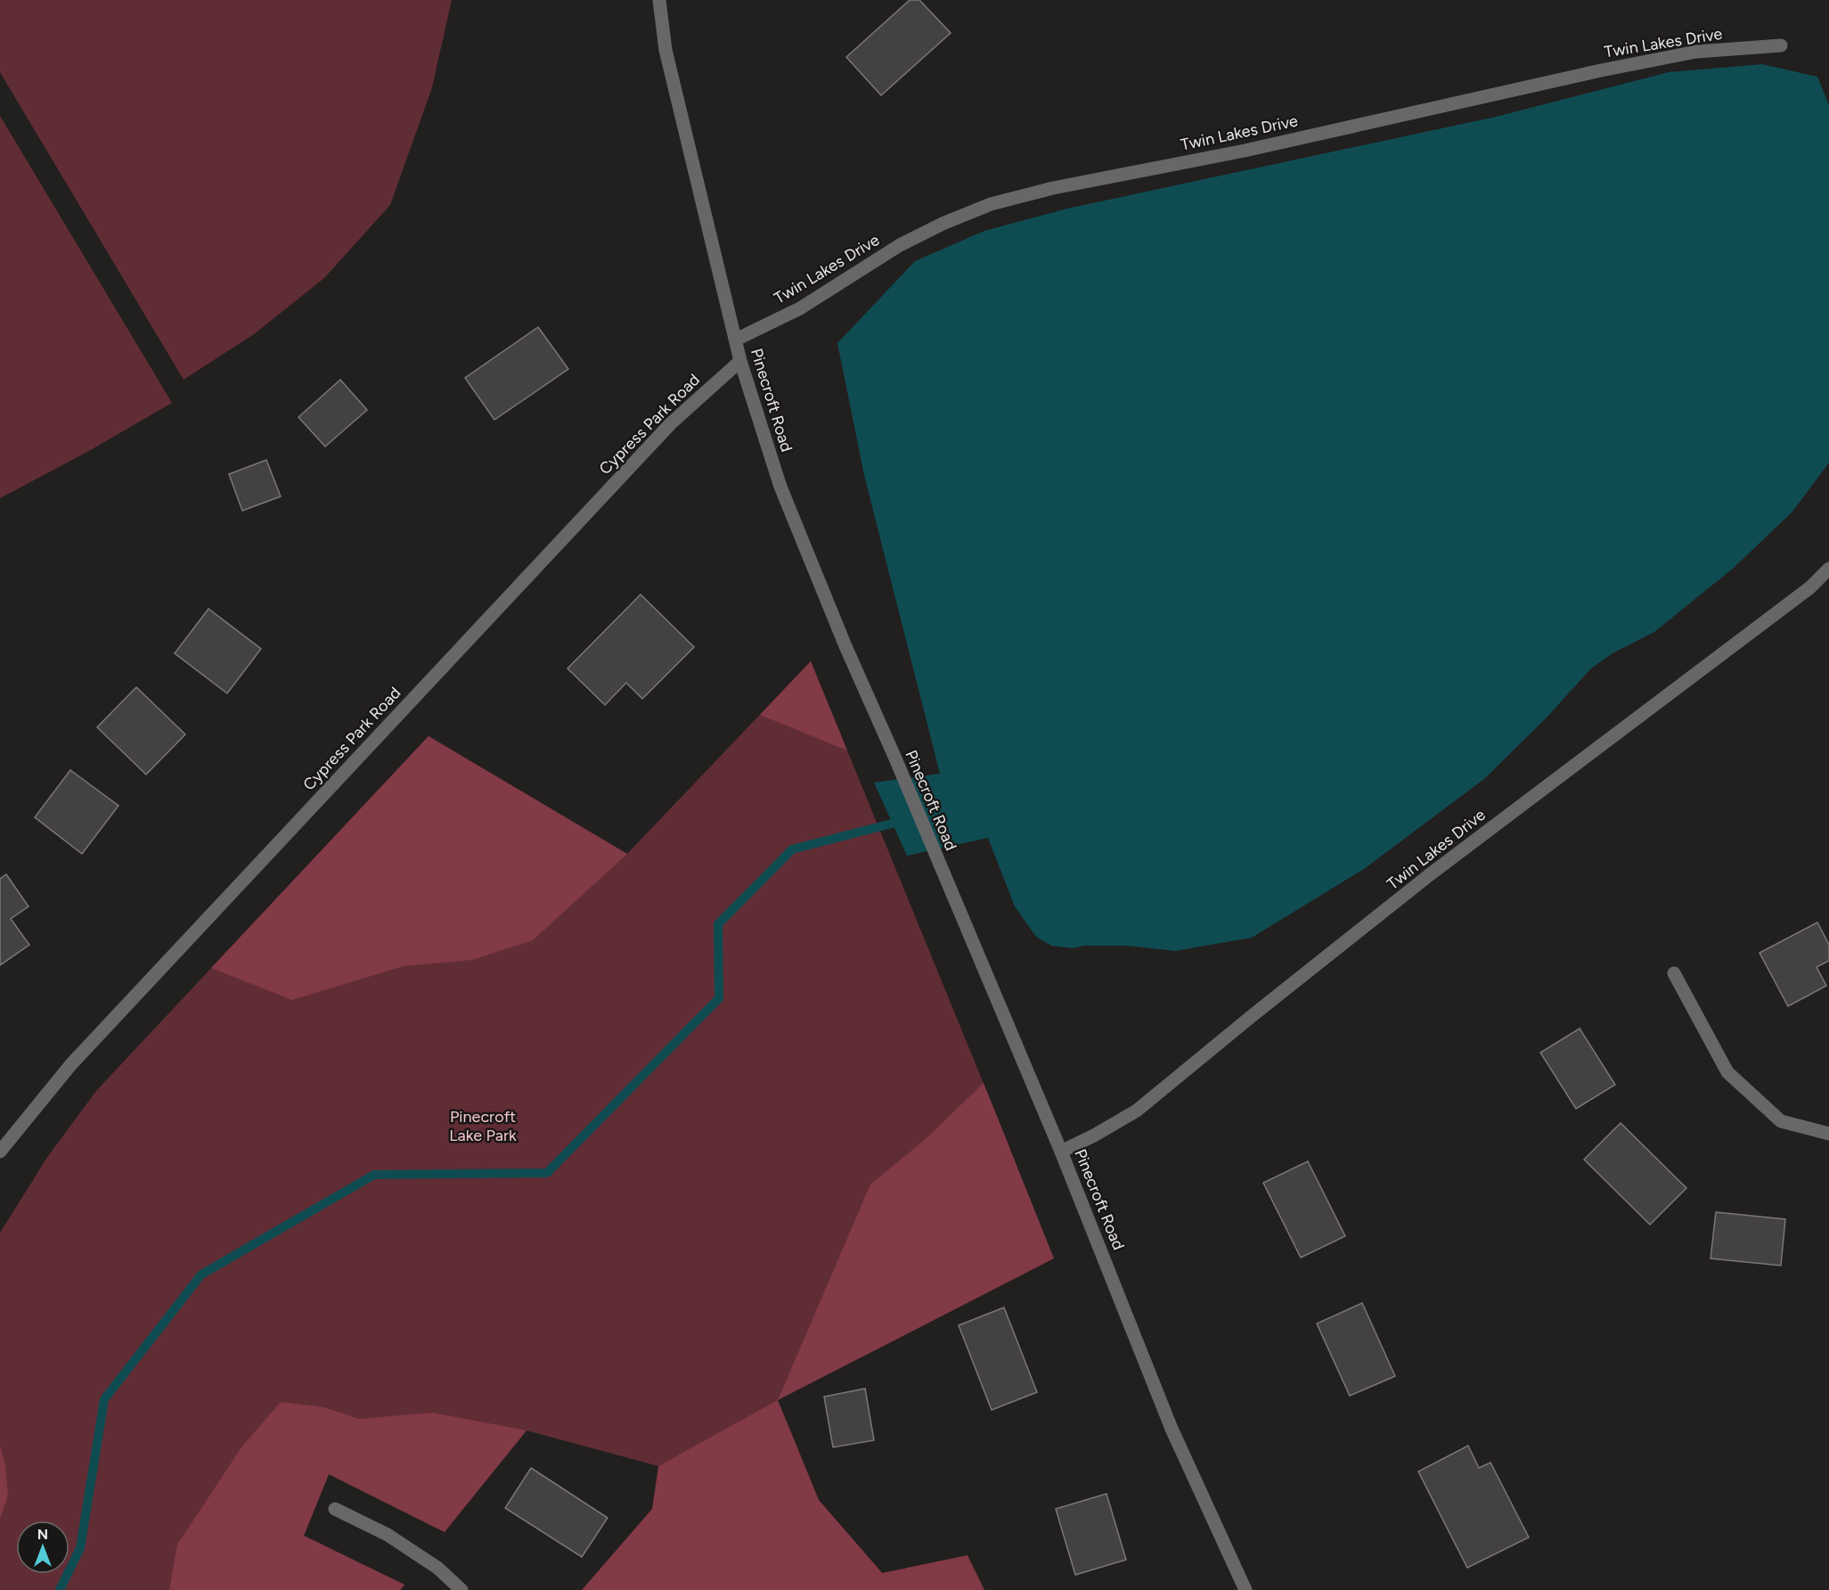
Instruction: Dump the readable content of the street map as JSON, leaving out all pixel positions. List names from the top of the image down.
{
  "streets": {
    "street": ["Twin Lakes Drive", "Pinecroft Road", "Cypress Park Road"]
  },
  "crossings": [
    ["Twin Lakes Drive", "Pinecroft Road"],
    ["Pinecroft Road", "Cypress Park Road"]
  ],
  "parks": ["Pinecroft Lake Park"],
  "north": "top"
}
